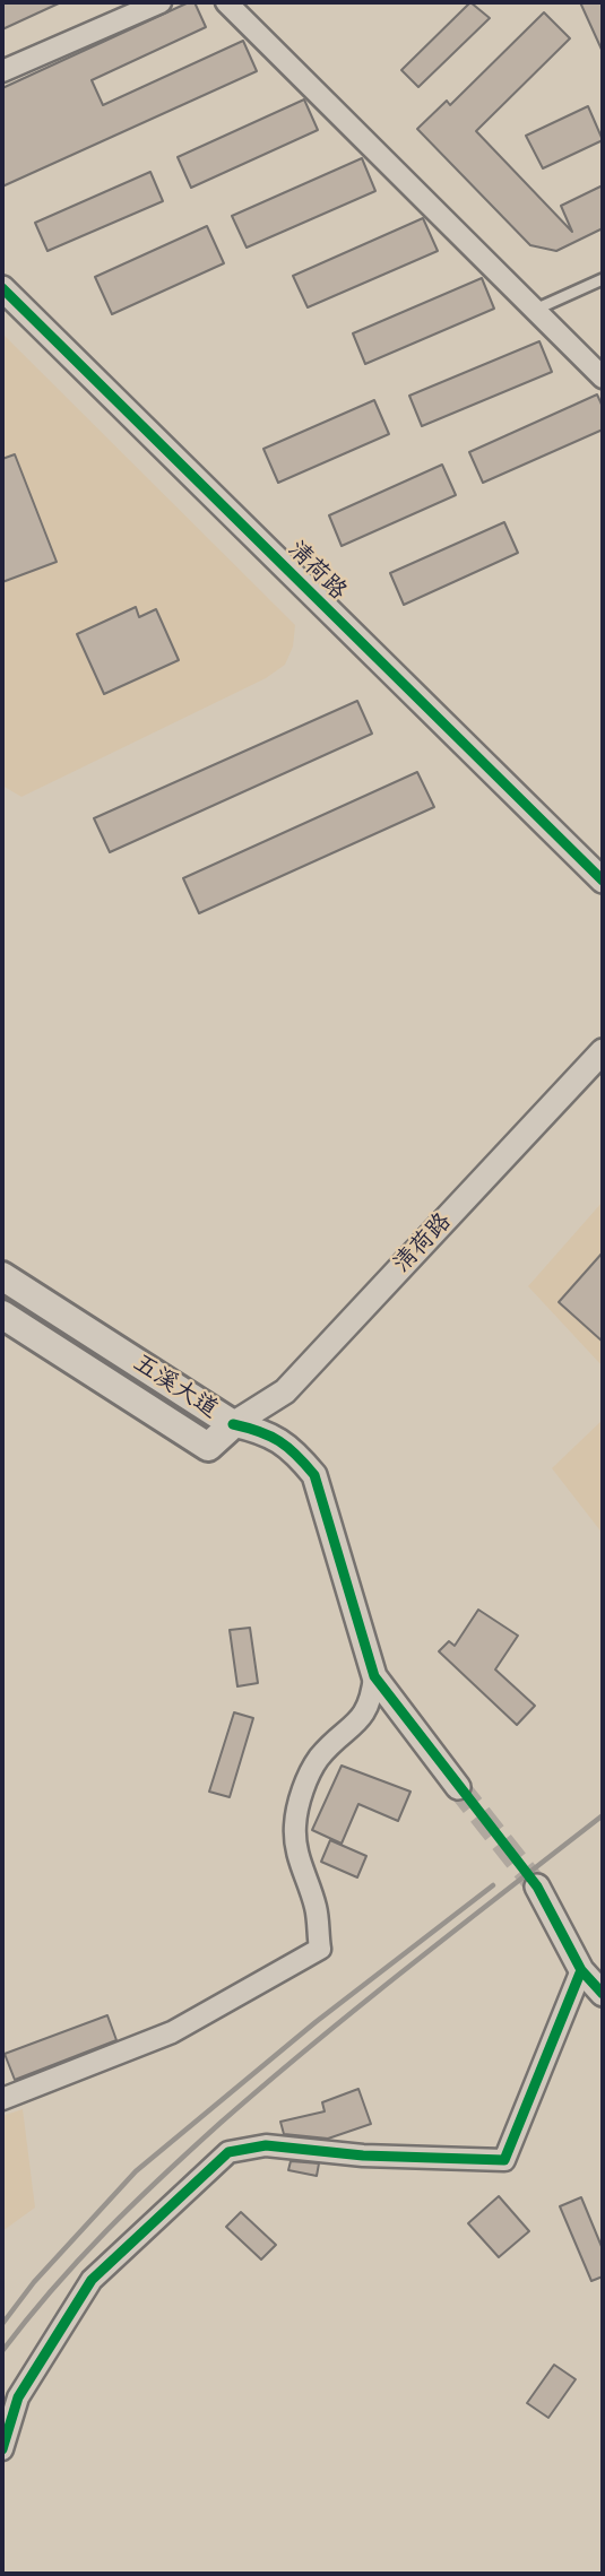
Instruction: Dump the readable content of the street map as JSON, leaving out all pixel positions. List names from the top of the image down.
{
  "streets": {
    "main road": ["五溪大道"],
    "street": ["清荷路"]
  },
  "crossings": [
    ["清荷路", "五溪大道"]
  ]
}
